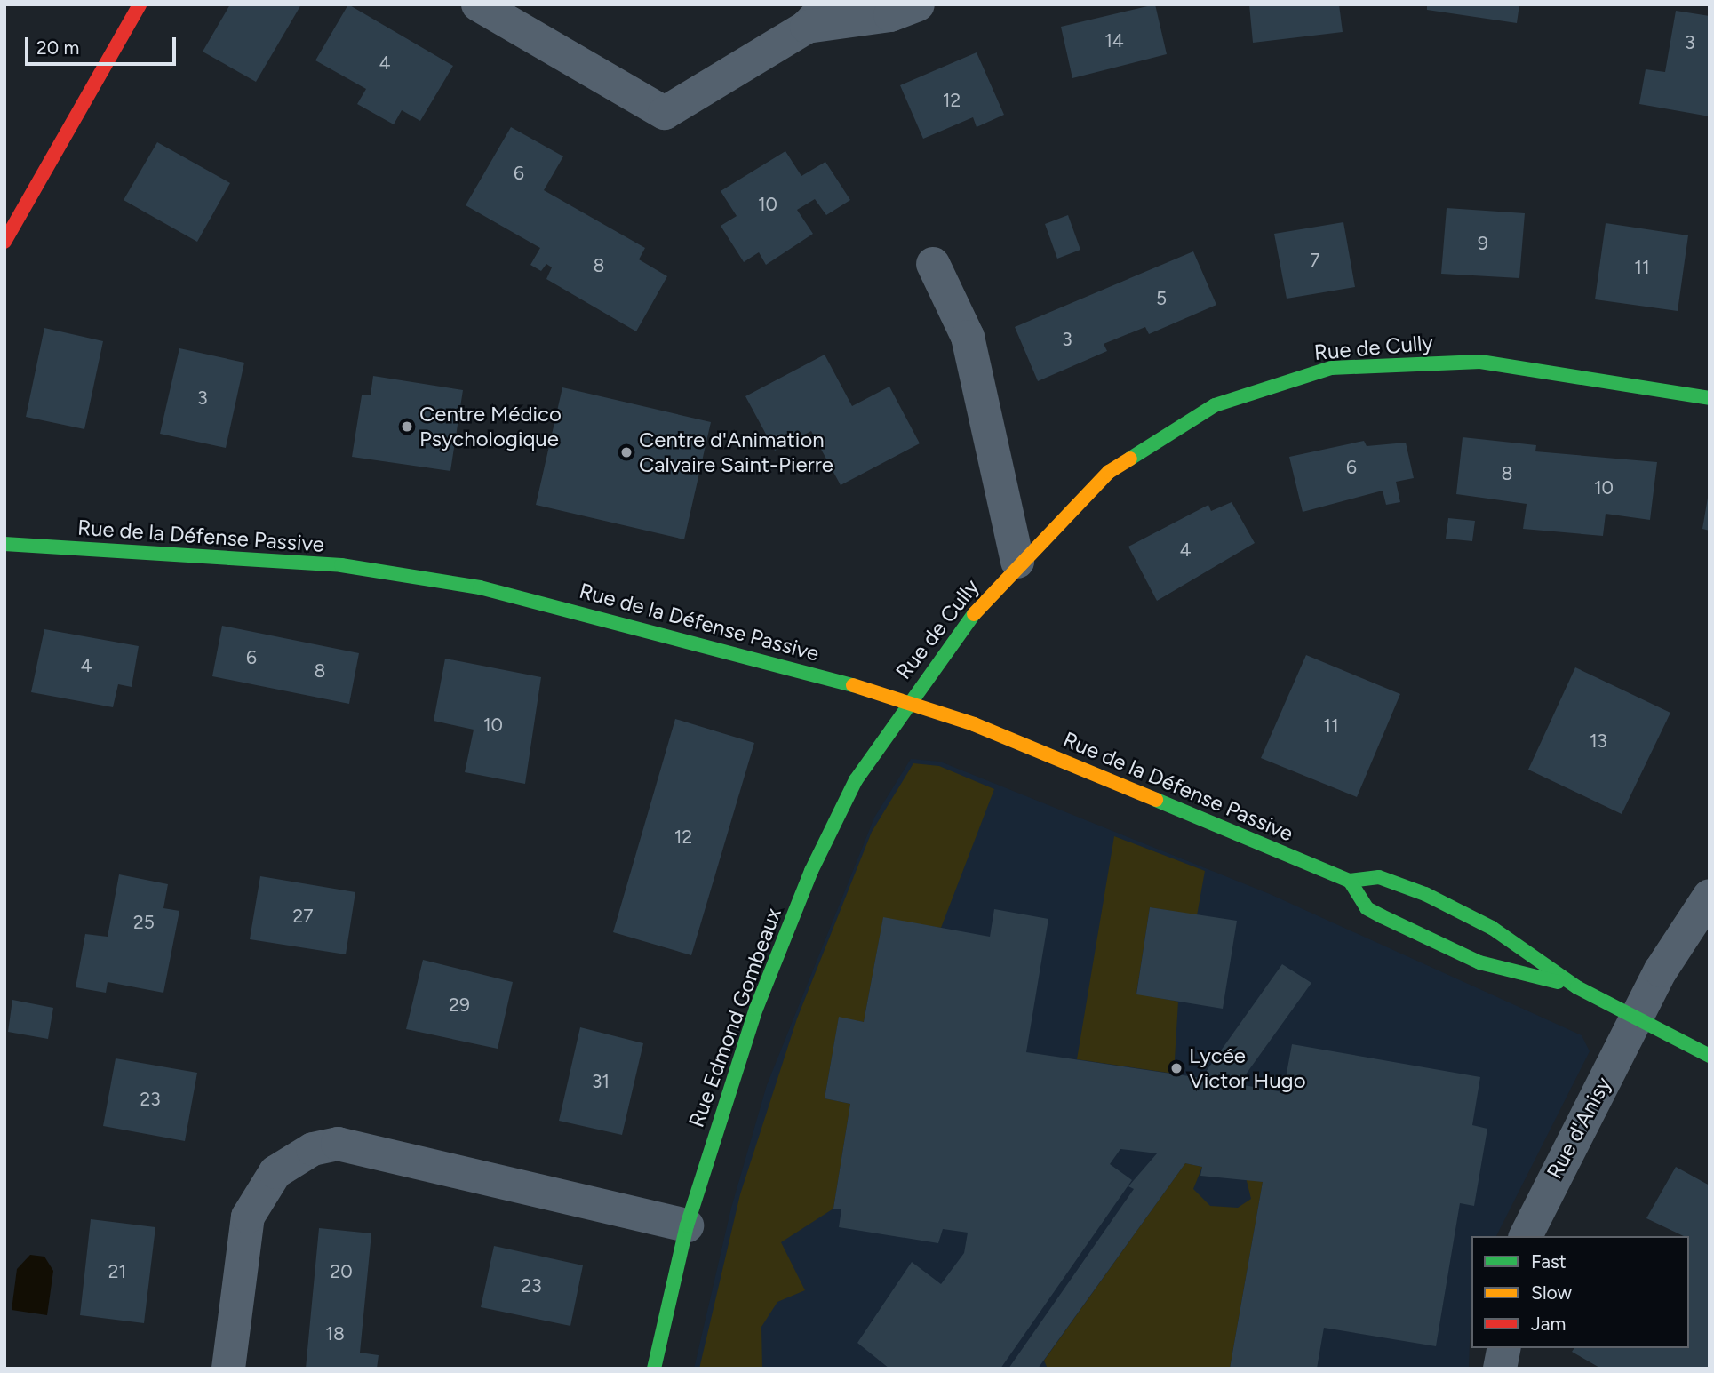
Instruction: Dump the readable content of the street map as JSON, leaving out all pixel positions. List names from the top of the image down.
{
  "streets": {
    "street": [
      "Rue de Cully",
      "Rue de la Défense Passive",
      "Rue Edmond Gombeaux",
      "Rue d'Anisy"
    ]
  },
  "crossings": [
    ["Rue de Cully", "Rue de la Défense Passive"],
    ["Rue de Cully", "Rue Edmond Gombeaux"],
    ["Rue de la Défense Passive", "Rue Edmond Gombeaux"],
    ["Rue de la Défense Passive", "Rue d'Anisy"]
  ],
  "places": ["Centre Médico Psychologique", "Centre d'Animation Calvaire Saint-Pierre", "Lycée Victor Hugo"],
  "house_numbers": [
    "14",
    "3",
    "4",
    "12",
    "6",
    "10",
    "9",
    "7",
    "8",
    "11",
    "5",
    "3",
    "3",
    "6",
    "8",
    "10",
    "4",
    "6",
    "4",
    "8",
    "10",
    "11",
    "13",
    "12",
    "27",
    "25",
    "29",
    "31",
    "23",
    "21",
    "20",
    "23",
    "18"
  ],
  "legend": ["Fast", "Slow", "Jam"],
  "scale_bar": "20 m"
}
